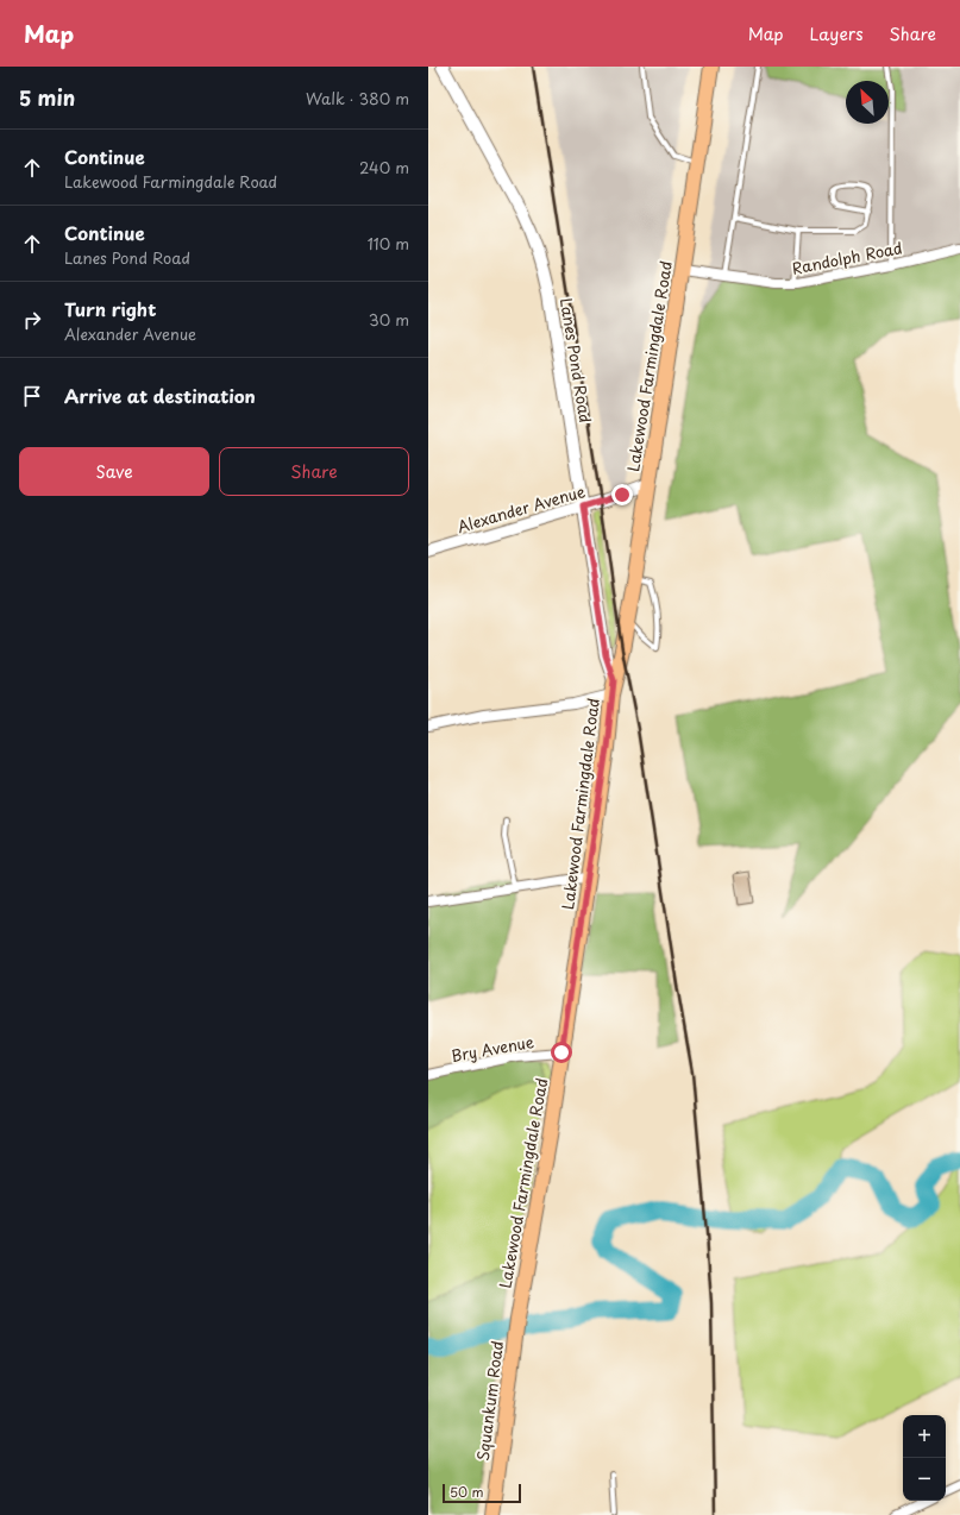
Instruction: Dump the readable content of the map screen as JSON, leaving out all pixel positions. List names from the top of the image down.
{
  "streets": {
    "main road": ["Lakewood Farmingdale Road", "Squankum Road"],
    "street": [
      "Randolph Road",
      "Lanes Pond Road",
      "Alexander Avenue",
      "Bry Avenue"
    ]
  },
  "crossings": [
    ["Randolph Road", "Lakewood Farmingdale Road"],
    ["Lanes Pond Road", "Lakewood Farmingdale Road"],
    ["Lanes Pond Road", "Alexander Avenue"],
    ["Lakewood Farmingdale Road", "Alexander Avenue"],
    ["Lakewood Farmingdale Road", "Bry Avenue"],
    ["Lakewood Farmingdale Road", "Squankum Road"]
  ],
  "scale_bar": "50 m",
  "north": "top left",
  "page": {
    "header": "Map",
    "nav": ["Map", "Layers", "Share"],
    "heading": ["5 min", "Walk · 380 m"],
    "list": [
      ["Continue", "Lakewood Farmingdale Road", "240 m"],
      ["Continue", "Lanes Pond Road", "110 m"],
      ["Turn right", "Alexander Avenue", "30 m"],
      "Arrive at destination"
    ],
    "buttons": ["Save", "Share"],
    "map_buttons": ["+", "−"],
    "scale": "50 m"
  }
}
